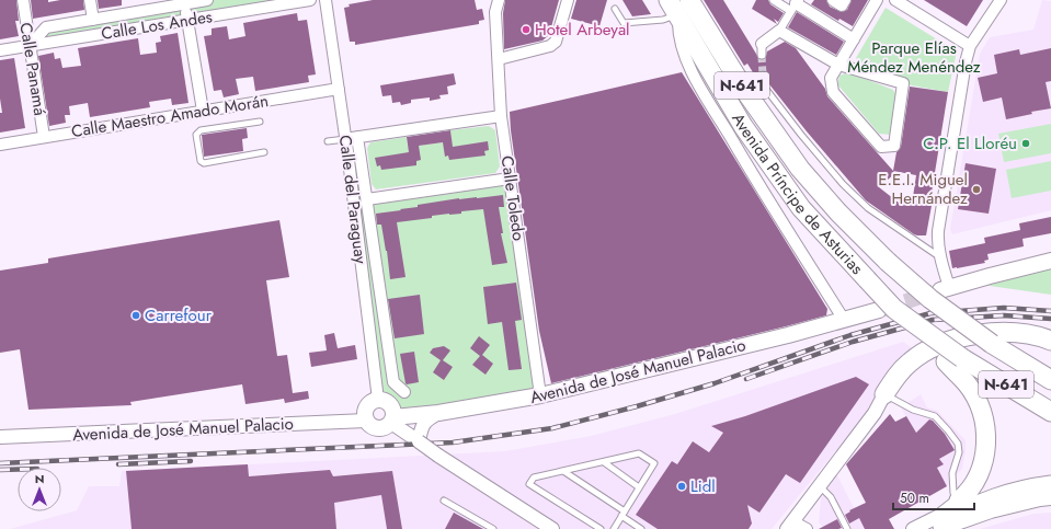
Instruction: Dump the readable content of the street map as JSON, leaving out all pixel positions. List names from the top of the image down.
{
  "streets": {
    "highway": ["N-641", "Avenida Príncipe de Asturias"],
    "main road": ["Avenida de José Manuel Palacio"],
    "street": [
      "Calle Los Andes",
      "Calle Panamá",
      "Calle Maestro Amado Morán",
      "Calle Toledo",
      "Calle del Paraguay"
    ]
  },
  "crossings": [
    ["Calle Los Andes", "Calle Panamá"],
    ["Calle Panamá", "Calle Maestro Amado Morán"],
    ["Calle Maestro Amado Morán", "Calle del Paraguay"],
    ["Avenida Príncipe de Asturias", "Avenida de José Manuel Palacio"],
    ["Calle Toledo", "Avenida de José Manuel Palacio"],
    ["Calle del Paraguay", "Avenida de José Manuel Palacio"]
  ],
  "parks": ["Parque Elías Méndez Menéndez"],
  "places": [
    "Hotel Arbeyal",
    "C.P. El Lloréu",
    "E.E.I. Miguel Hernández",
    "Carrefour",
    "Lidl"
  ],
  "scale_bar": "50 m",
  "north": "top"
}
